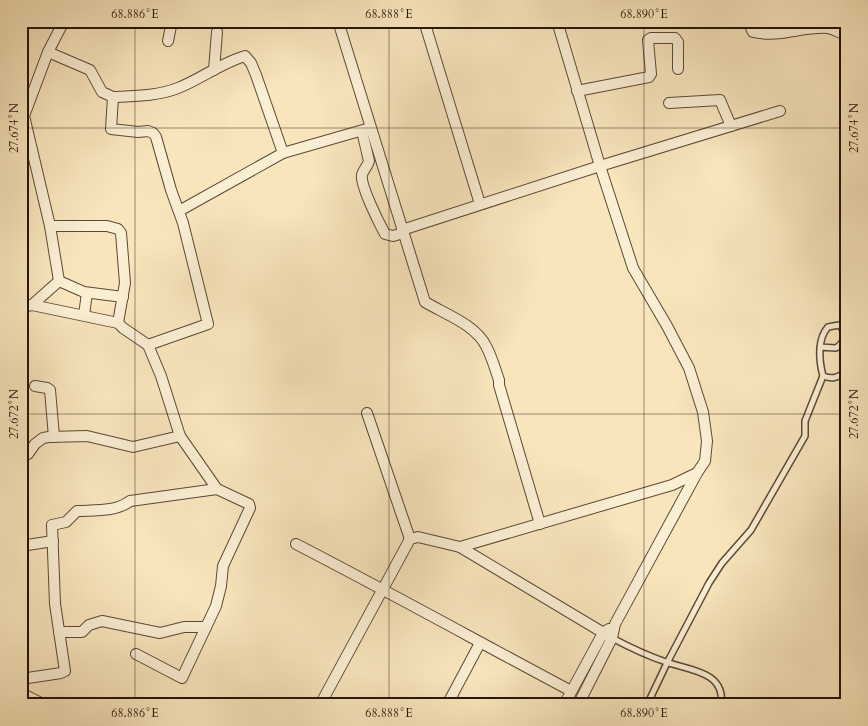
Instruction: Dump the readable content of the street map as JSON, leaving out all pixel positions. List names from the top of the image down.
{
  "coordinates": [
    "68.886°E",
    "68.888°E",
    "68.890°E",
    "27.674°N",
    "27.672°N"
  ]
}
